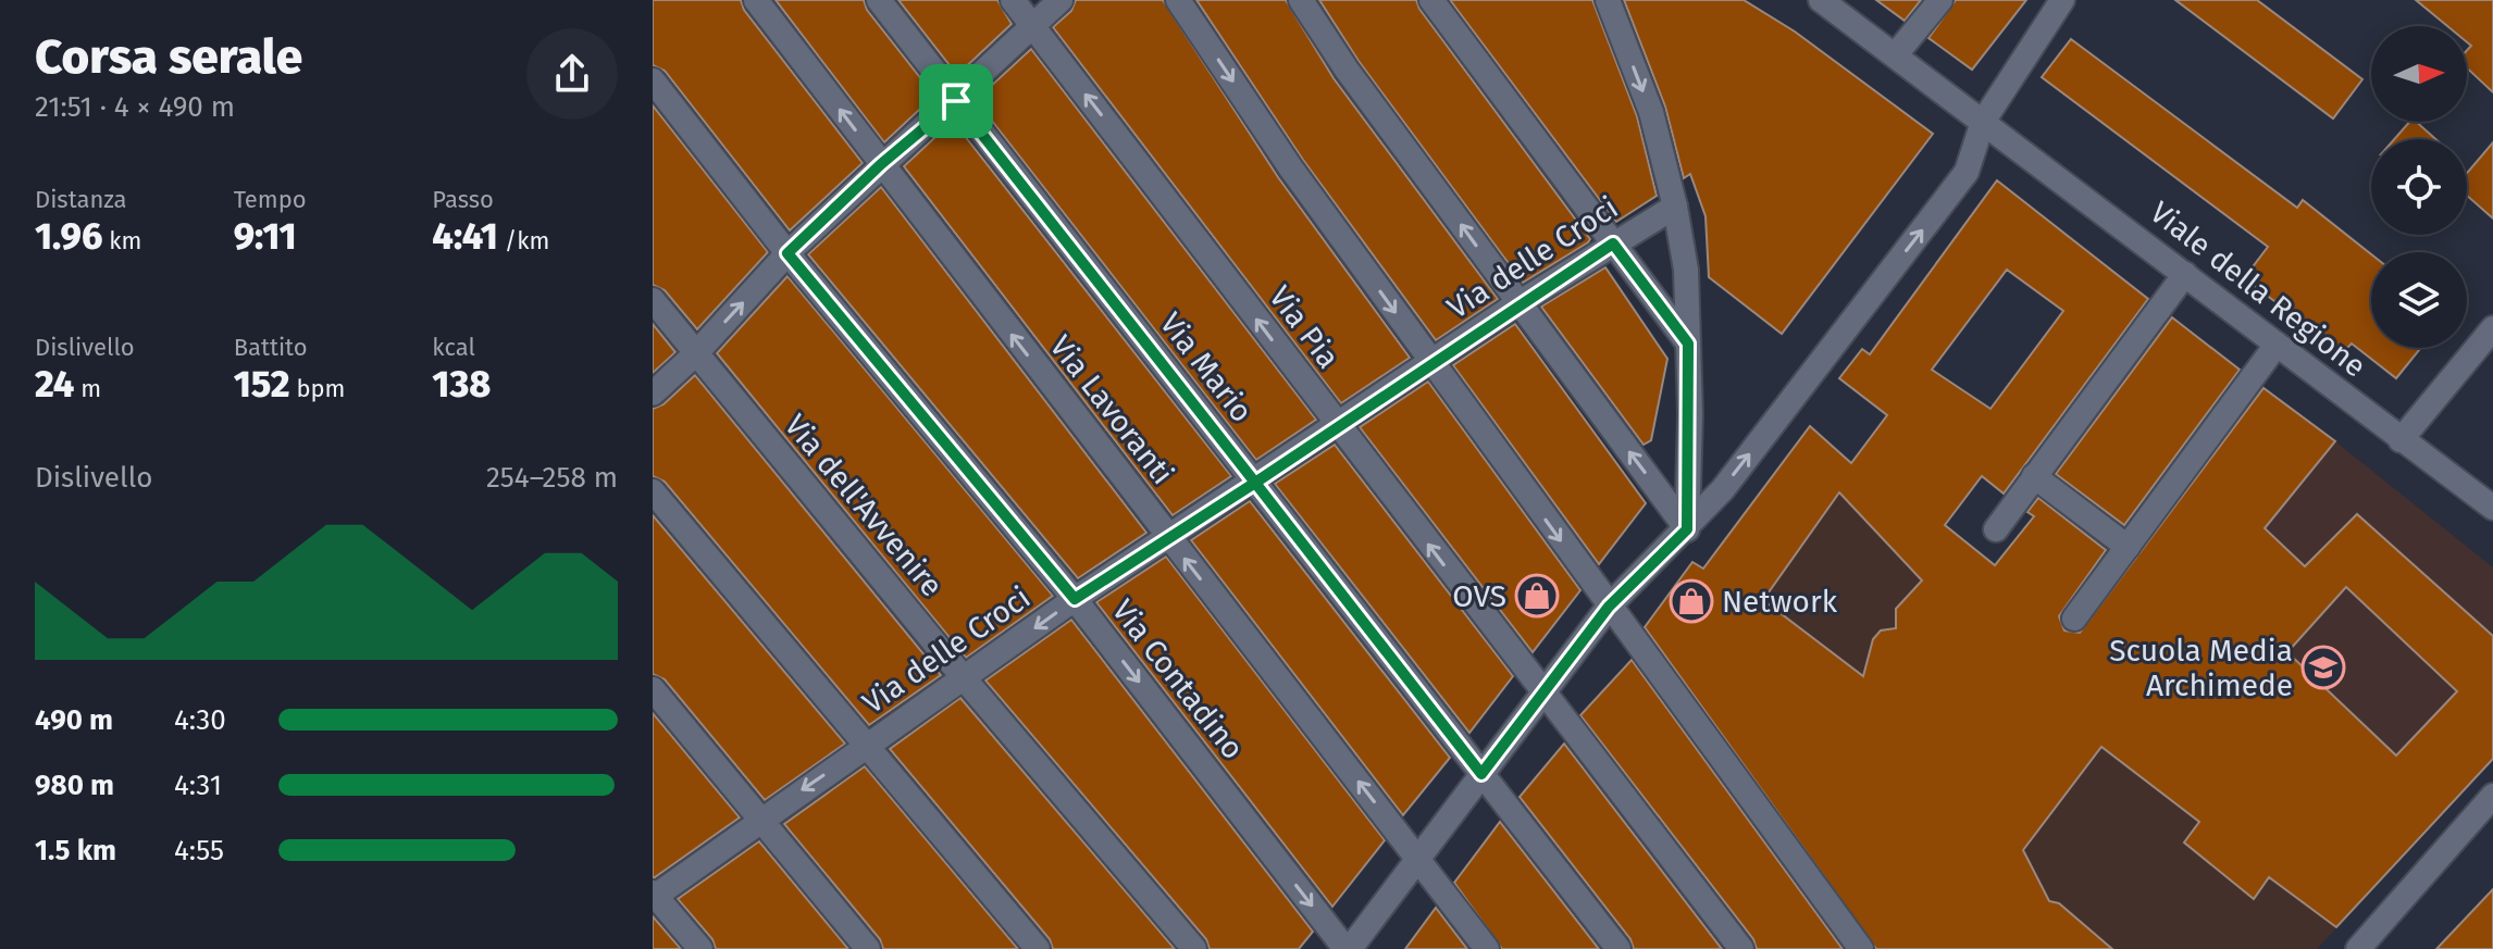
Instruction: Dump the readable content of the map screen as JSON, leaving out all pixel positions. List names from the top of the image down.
{
  "streets": {
    "street": [
      "Via delle Croci",
      "Viale della Regione",
      "Via Pia",
      "Via Mario",
      "Via Lavoranti",
      "Via dell'Avvenire",
      "Via Contadino"
    ]
  },
  "crossings": [
    ["Via delle Croci", "Via Pia"],
    ["Via delle Croci", "Via Mario"],
    ["Via delle Croci", "Via Lavoranti"],
    ["Via delle Croci", "Via dell'Avvenire"],
    ["Via delle Croci", "Via Contadino"]
  ],
  "one_way": ["Via Lavoranti", "Via Contadino"],
  "places": {
    "shop": ["OVS", "Network"],
    "school or university": ["Scuola Media Archimede"]
  },
  "north": "right",
  "page": {
    "heading": ["Corsa serale", "21:51 · 4 × 490 m"],
    "stats": [
      ["Distanza", "1.96 km"],
      ["Tempo", "9:11"],
      ["Passo", "4:41 /km"],
      ["Dislivello", "24 m"],
      ["Battito", "152 bpm"],
      ["kcal", "138"]
    ],
    "chart": ["Dislivello", "254–258 m"],
    "list": [
      {
        "name": "490 m",
        "note": "4:30"
      },
      {
        "name": "980 m",
        "note": "4:31"
      },
      {
        "name": "1.5 km",
        "note": "4:55"
      }
    ]
  }
}
